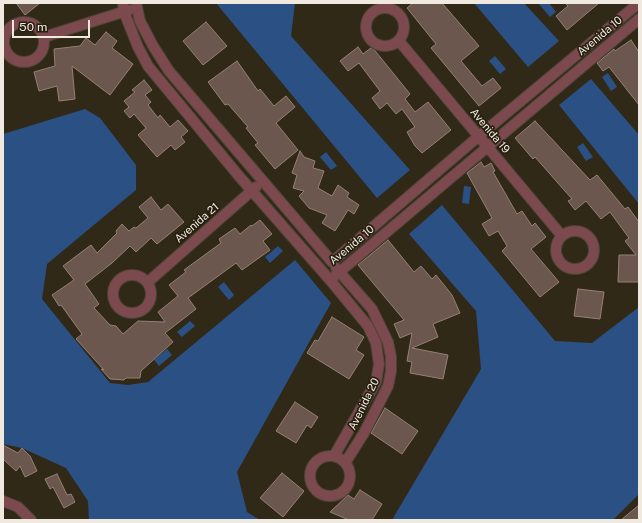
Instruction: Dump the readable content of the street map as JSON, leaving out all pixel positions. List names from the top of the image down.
{
  "streets": {
    "street": [
      "Avenida 10",
      "Avenida 19",
      "Avenida 21",
      "Avenida 20"
    ]
  },
  "crossings": [
    ["Avenida 10", "Avenida 19"],
    ["Avenida 10", "Avenida 21"],
    ["Avenida 10", "Avenida 20"]
  ],
  "scale_bar": "50 m"
}
